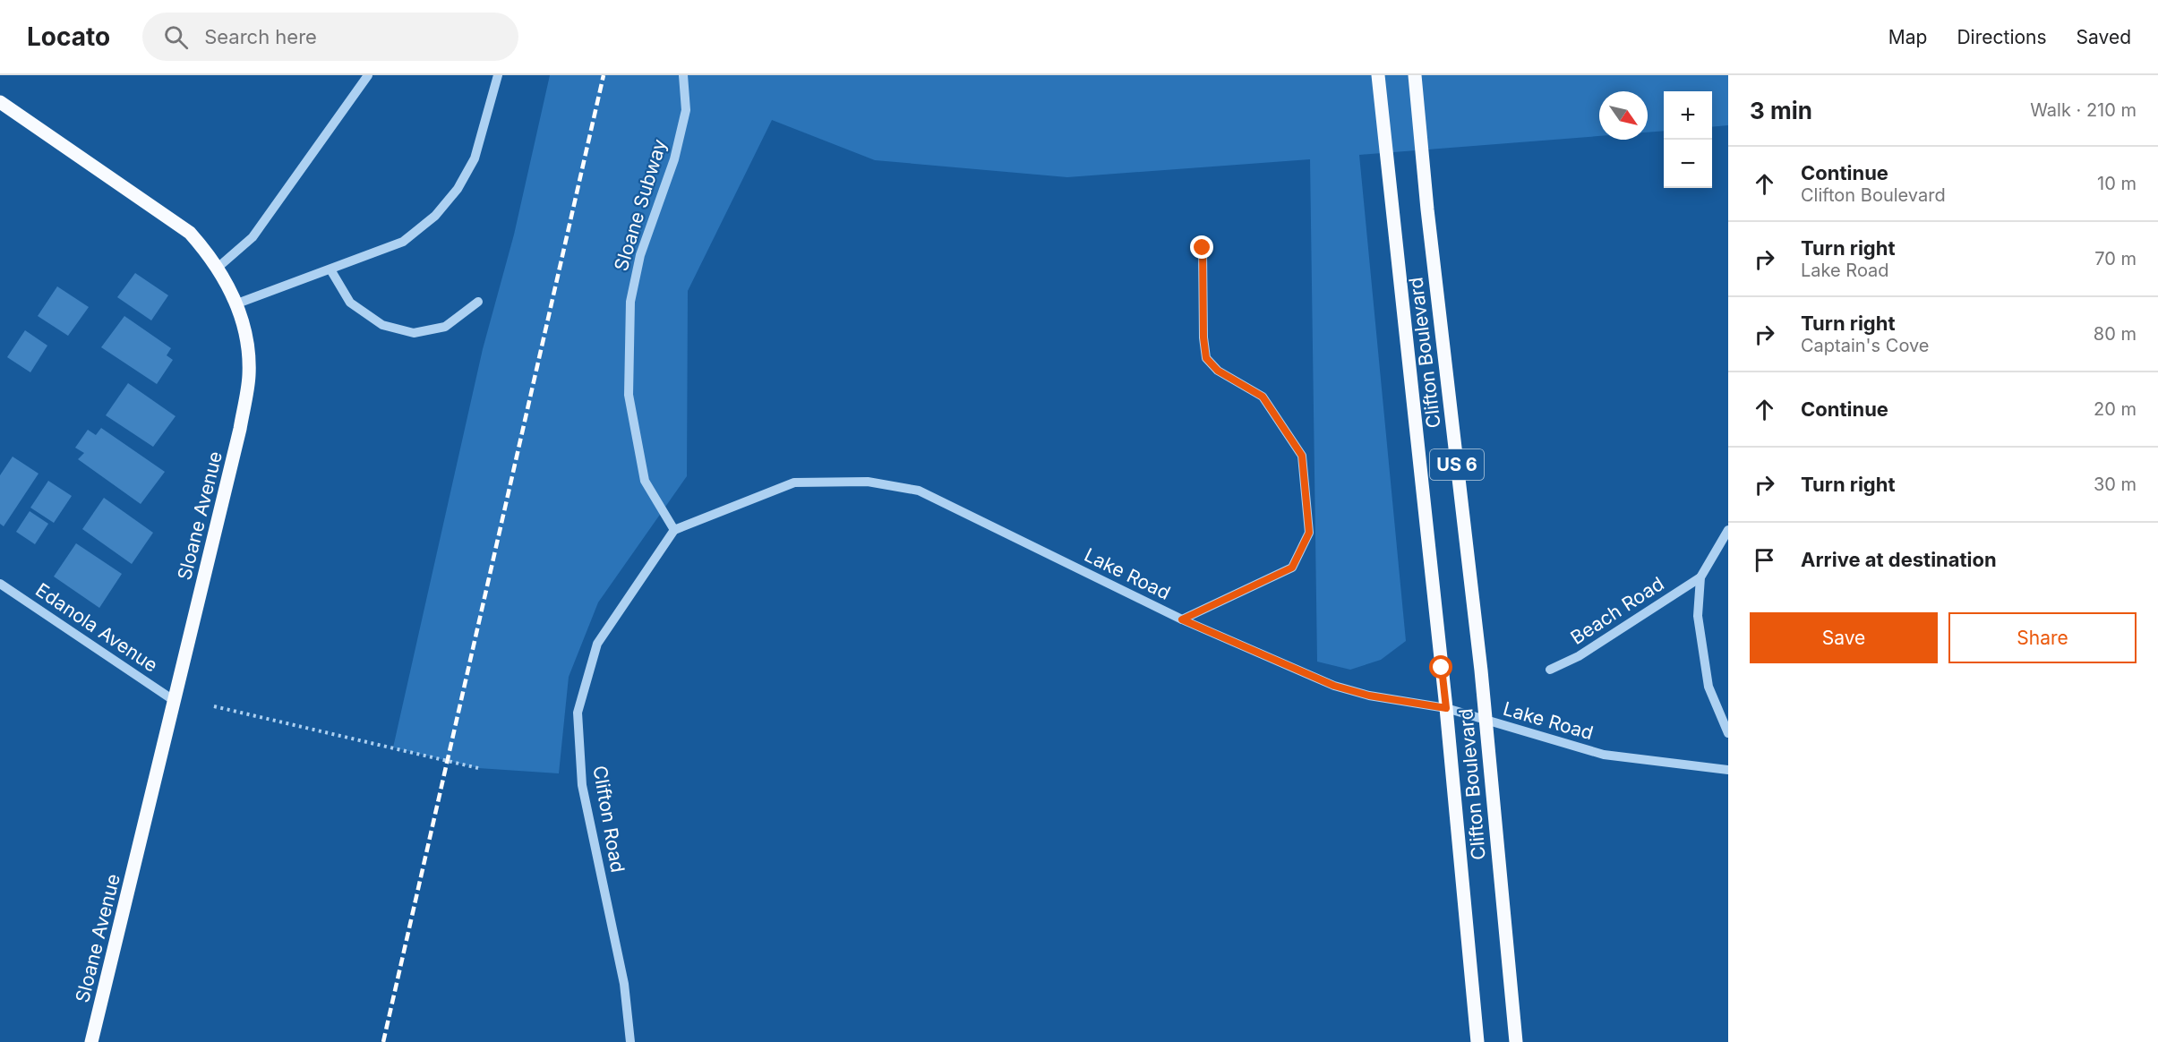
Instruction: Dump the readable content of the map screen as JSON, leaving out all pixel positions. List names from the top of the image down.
{
  "streets": {
    "main road": ["Clifton Boulevard", "US 6", "Sloane Avenue"],
    "street": [
      "Sloane Subway",
      "Lake Road",
      "Beach Road",
      "Edanola Avenue",
      "Clifton Road"
    ]
  },
  "crossings": [
    ["Sloane Subway", "Lake Road"],
    ["Sloane Subway", "Clifton Road"],
    ["Clifton Boulevard", "Lake Road"],
    ["Sloane Avenue", "Edanola Avenue"],
    ["Lake Road", "Clifton Road"]
  ],
  "north": "bottom right",
  "page": {
    "header": "Locato",
    "search": "Search here",
    "nav": ["Map", "Directions", "Saved"],
    "heading": ["3 min", "Walk · 210 m"],
    "map_buttons": ["+", "−"],
    "list": [
      ["Continue", "Clifton Boulevard", "10 m"],
      ["Turn right", "Lake Road", "70 m"],
      ["Turn right", "Captain's Cove", "80 m"],
      ["Continue", "20 m"],
      ["Turn right", "30 m"],
      "Arrive at destination"
    ],
    "buttons": ["Save", "Share"]
  }
}
